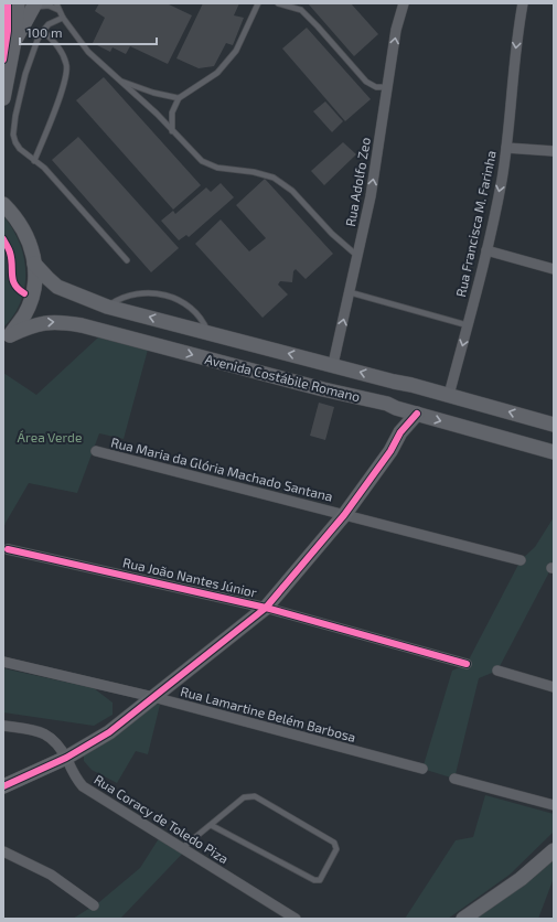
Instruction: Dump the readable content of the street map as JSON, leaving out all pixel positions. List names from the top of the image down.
{
  "streets": {
    "main road": ["Avenida Costábile Romano"],
    "street": [
      "Rua Adolfo Zeo",
      "Rua Francisca M. Farinha",
      "Rua Maria da Glória Machado Santana",
      "Rua João Nantes Júnior",
      "Rua Lamartine Belém Barbosa",
      "Rua Coracy de Toledo Piza"
    ]
  },
  "crossings": [
    ["Rua Adolfo Zeo", "Avenida Costábile Romano"],
    ["Rua Francisca M. Farinha", "Avenida Costábile Romano"]
  ],
  "one_way": ["Rua Adolfo Zeo", "Rua Francisca M. Farinha"],
  "parks": ["Área Verde"],
  "scale_bar": "100 m"
}
